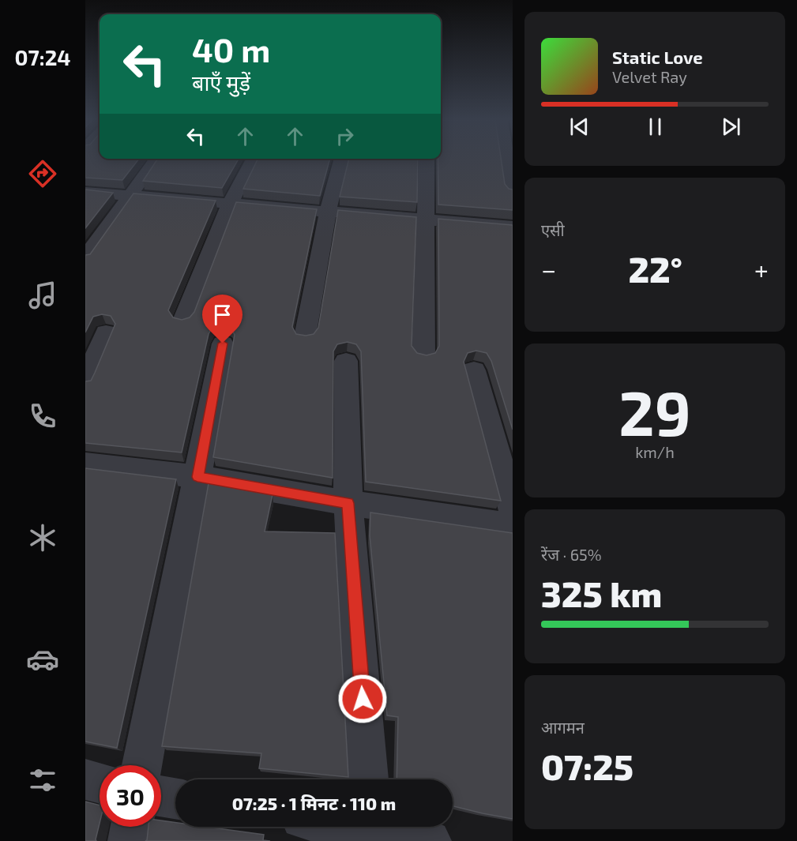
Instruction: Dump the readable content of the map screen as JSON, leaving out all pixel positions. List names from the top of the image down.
{
  "page": {
    "tabs": "07:24",
    "turn": ["40 m", "बाएँ मुड़ें"],
    "song": ["Static Love", "Velvet Ray"],
    "tile": [
      "एसी",
      ["29", "km/h"],
      ["रेंज · 65%", "325 km"],
      ["आगमन", "07:25"]
    ],
    "heat": ["−", "22°", "+"],
    "limit": "30",
    "trip": "07:25 · 1 मिनट · 110 m"
  }
}
